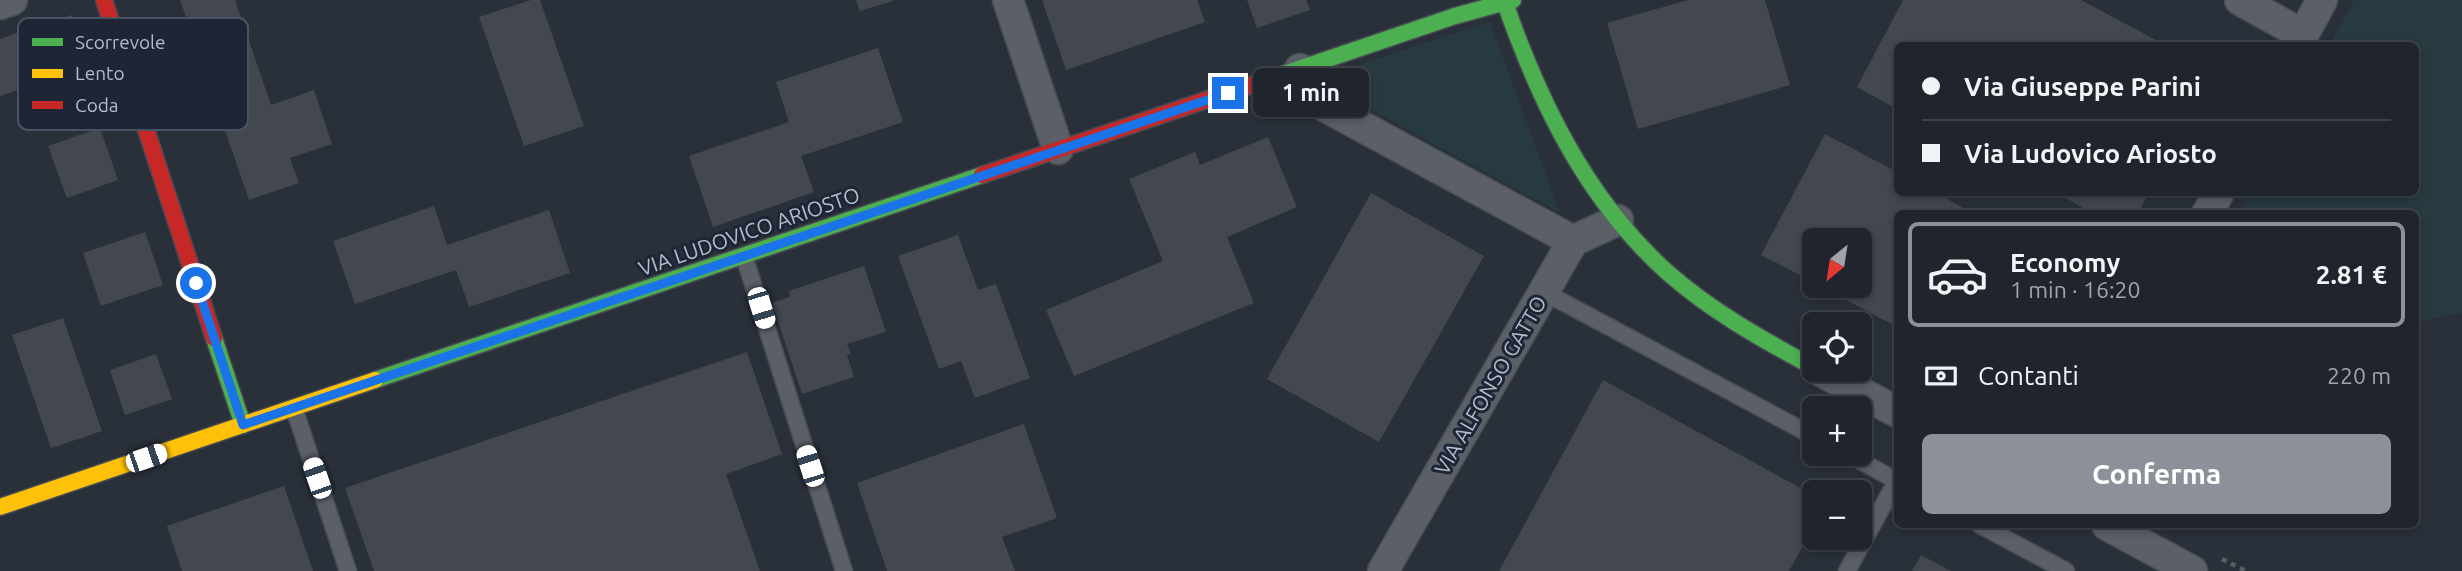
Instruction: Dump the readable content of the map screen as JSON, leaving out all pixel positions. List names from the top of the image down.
{
  "streets": {
    "street": ["VIA LUDOVICO ARIOSTO", "VIA ALFONSO GATTO"]
  },
  "legend": ["Scorrevole", "Lento", "Coda"],
  "north": "bottom left",
  "page": {
    "banner": ["Via Giuseppe Parini", "Via Ludovico Ariosto"],
    "bubble": "1 min",
    "list": [
      {
        "name": "Economy",
        "note": "1 min · 16:20",
        "value": "2.81 €"
      }
    ],
    "map_buttons": ["+", "−"],
    "pay": ["Contanti", "220 m"],
    "buttons": "Conferma"
  }
}
